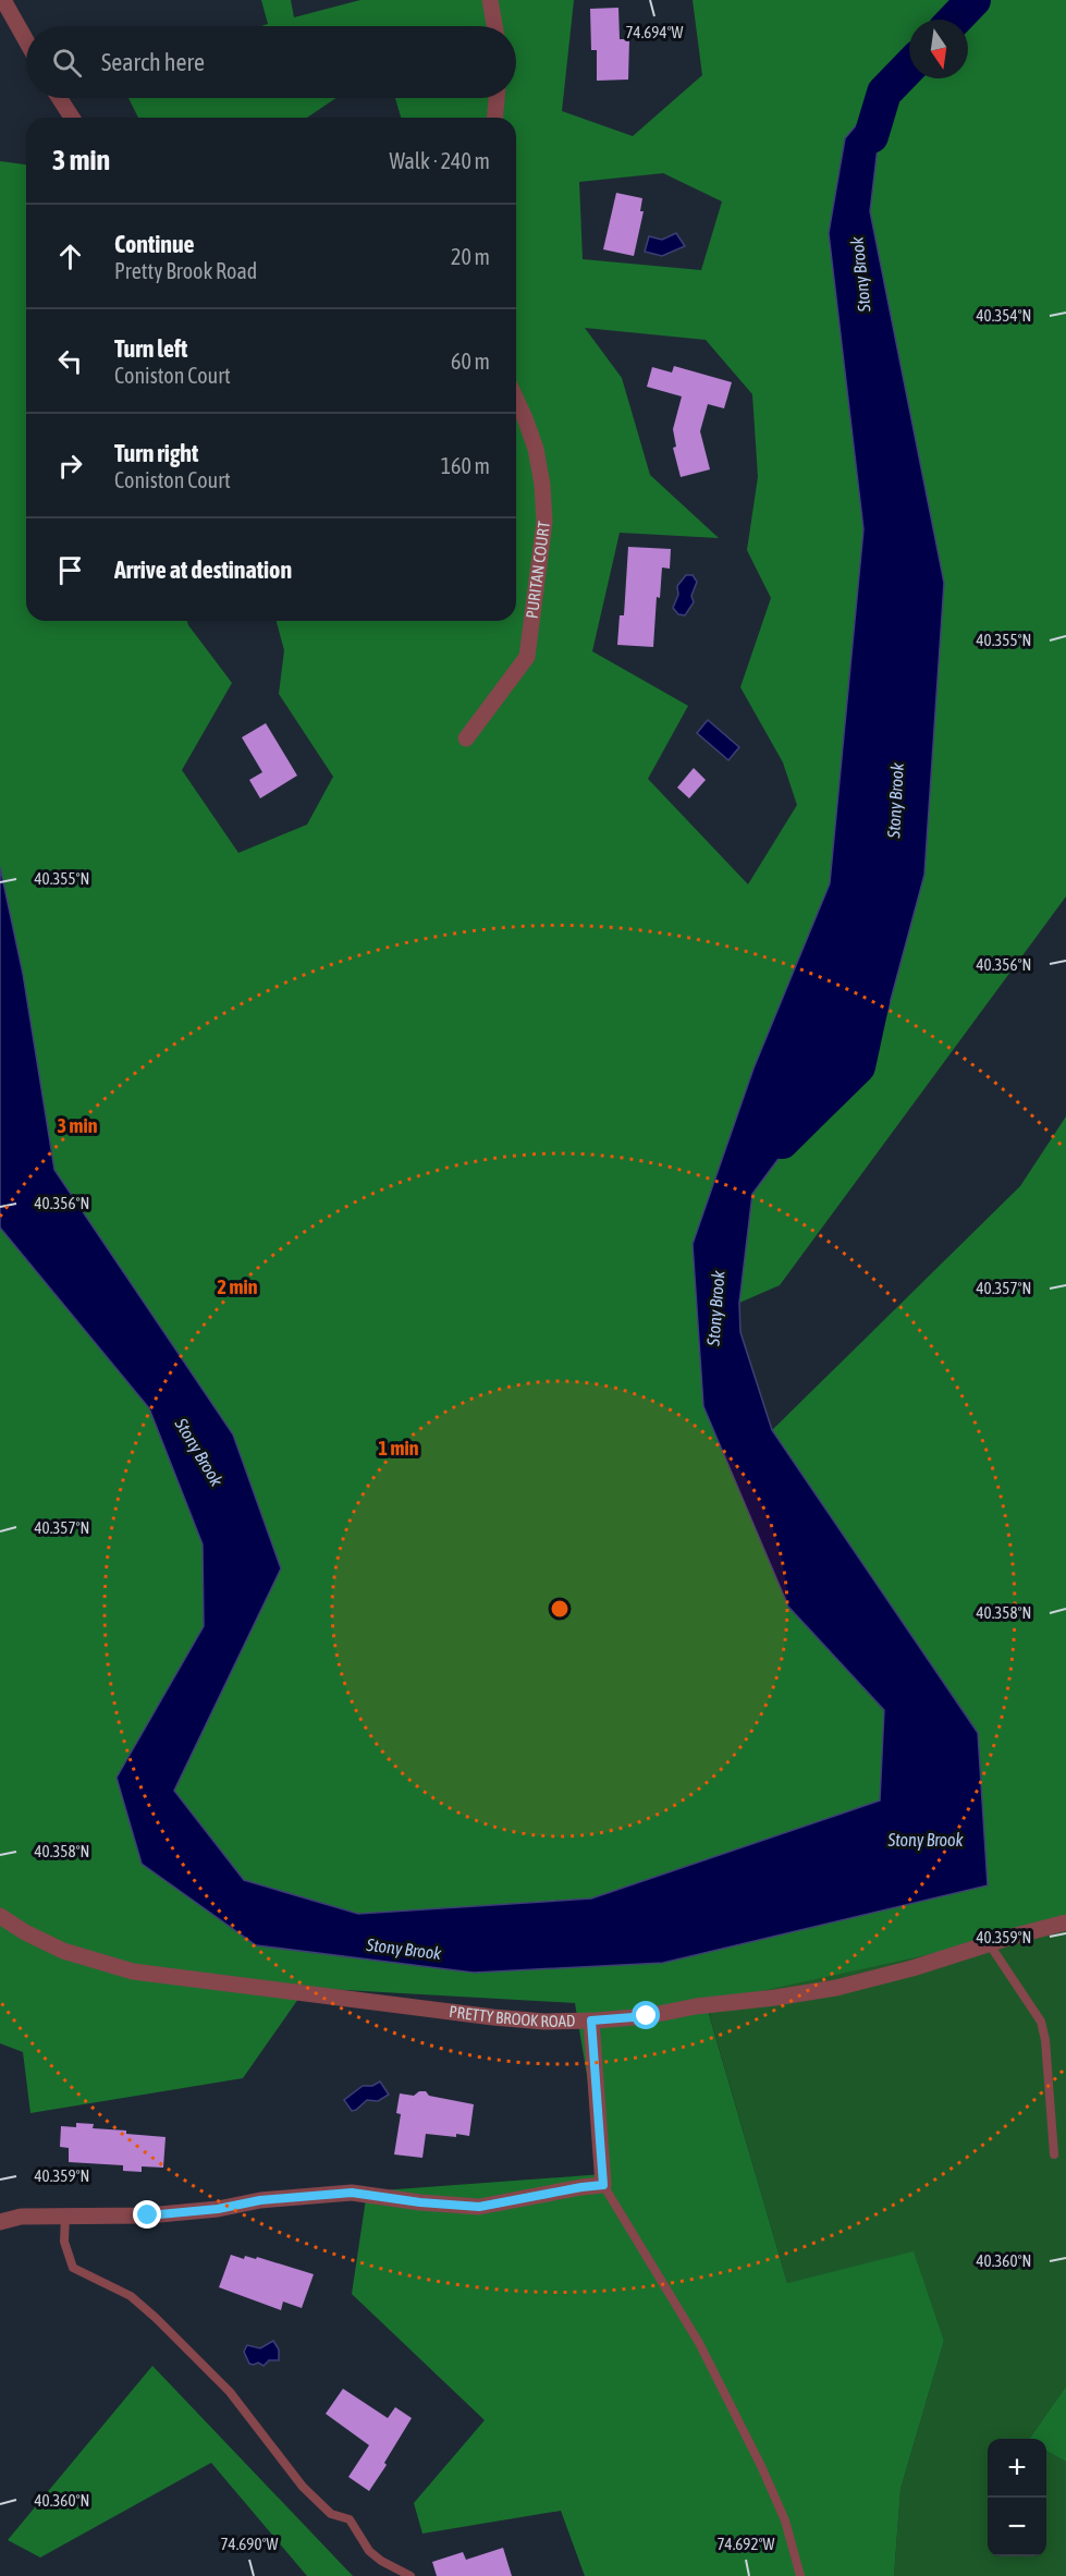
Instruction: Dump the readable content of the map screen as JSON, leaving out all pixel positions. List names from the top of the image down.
{
  "streets": {
    "street": ["PURITAN COURT", "PRETTY BROOK ROAD"]
  },
  "water": ["Stony Brook"],
  "north": "bottom",
  "page": {
    "search": "Search here",
    "heading": ["3 min", "Walk · 240 m"],
    "list": [
      ["Continue", "Pretty Brook Road", "20 m"],
      ["Turn left", "Coniston Court", "60 m"],
      ["Turn right", "Coniston Court", "160 m"],
      "Arrive at destination"
    ],
    "map_buttons": ["+", "−"]
  },
  "coordinates": [
    "74.694°W",
    "40.354°N",
    "40.355°N",
    "40.356°N",
    "40.357°N",
    "40.358°N",
    "40.359°N",
    "40.360°N",
    "74.690°W",
    "74.692°W"
  ],
  "rings": ["3 min", "2 min", "1 min"]
}
